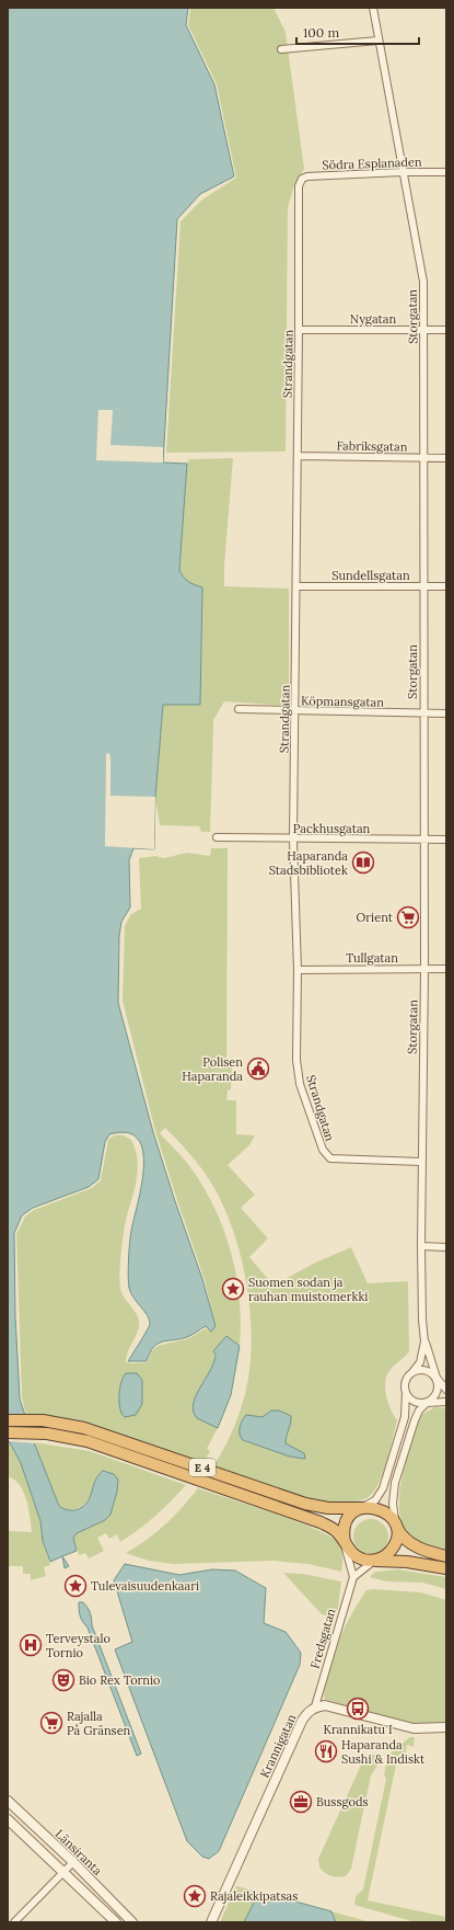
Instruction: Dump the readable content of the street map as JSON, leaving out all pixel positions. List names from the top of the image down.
{
  "streets": {
    "highway": ["E 4"],
    "street": [
      "Södra Esplanaden",
      "Storgatan",
      "Nygatan",
      "Strandgatan",
      "Fabriksgatan",
      "Sundellsgatan",
      "Köpmansgatan",
      "Packhusgatan",
      "Tullgatan",
      "Fredsgatan",
      "Krannigatan",
      "Länsiranta"
    ]
  },
  "crossings": [
    ["Södra Esplanaden", "Storgatan"],
    ["Södra Esplanaden", "Strandgatan"],
    ["Storgatan", "Nygatan"],
    ["Storgatan", "Strandgatan"],
    ["Storgatan", "Fabriksgatan"],
    ["Storgatan", "Sundellsgatan"],
    ["Storgatan", "Köpmansgatan"],
    ["Storgatan", "Packhusgatan"],
    ["Storgatan", "Tullgatan"],
    ["Nygatan", "Strandgatan"],
    ["Strandgatan", "Fabriksgatan"],
    ["Strandgatan", "Sundellsgatan"],
    ["Strandgatan", "Köpmansgatan"],
    ["Strandgatan", "Packhusgatan"],
    ["Strandgatan", "Tullgatan"],
    ["E 4", "Fredsgatan"],
    ["Fredsgatan", "Krannigatan"]
  ],
  "places": {
    "library": ["Haparanda Stadsbibliotek"],
    "supermarket": ["Orient", "Rajalla På Gränsen"],
    "public building": ["Polisen Haparanda"],
    "place": ["Suomen sodan ja rauhan muistomerkki", "Tulevaisuudenkaari", "Rajaleikkipatsas"],
    "hospital": ["Terveystalo Tornio"],
    "theatre": ["Bio Rex Tornio"],
    "bus stop": ["Krannikatu I"],
    "restaurant": ["Haparanda Sushi & Indiskt"],
    "office": ["Bussgods"]
  },
  "scale_bar": "100 m"
}
